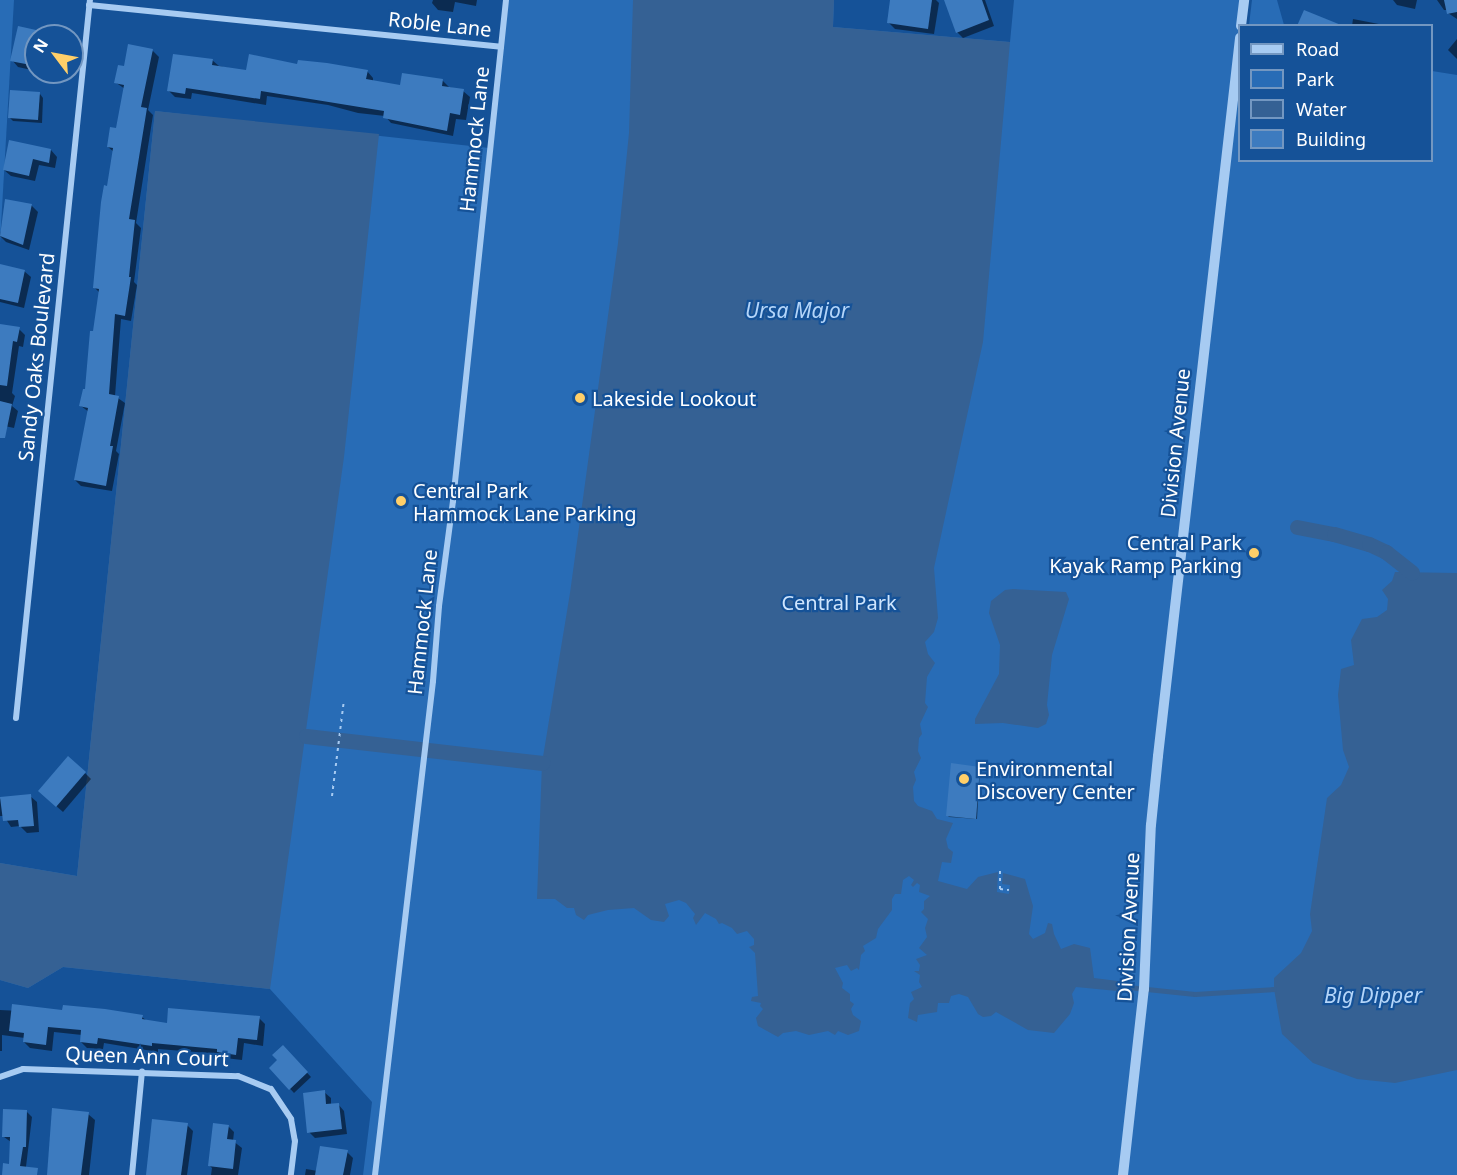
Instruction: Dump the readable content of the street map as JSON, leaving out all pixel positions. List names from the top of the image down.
{
  "streets": {
    "street": [
      "Roble Lane",
      "Hammock Lane",
      "Sandy Oaks Boulevard",
      "Division Avenue",
      "Queen Ann Court"
    ]
  },
  "crossings": [
    ["Roble Lane", "Hammock Lane"],
    ["Roble Lane", "Sandy Oaks Boulevard"]
  ],
  "water": ["Ursa Major", "Big Dipper"],
  "parks": ["Central Park"],
  "places": [
    "Lakeside Lookout",
    "Central Park Hammock Lane Parking",
    "Central Park Kayak Ramp Parking",
    "Environmental Discovery Center"
  ],
  "legend": [
    "Road",
    "Park",
    "Water",
    "Building"
  ],
  "north": "top left"
}
